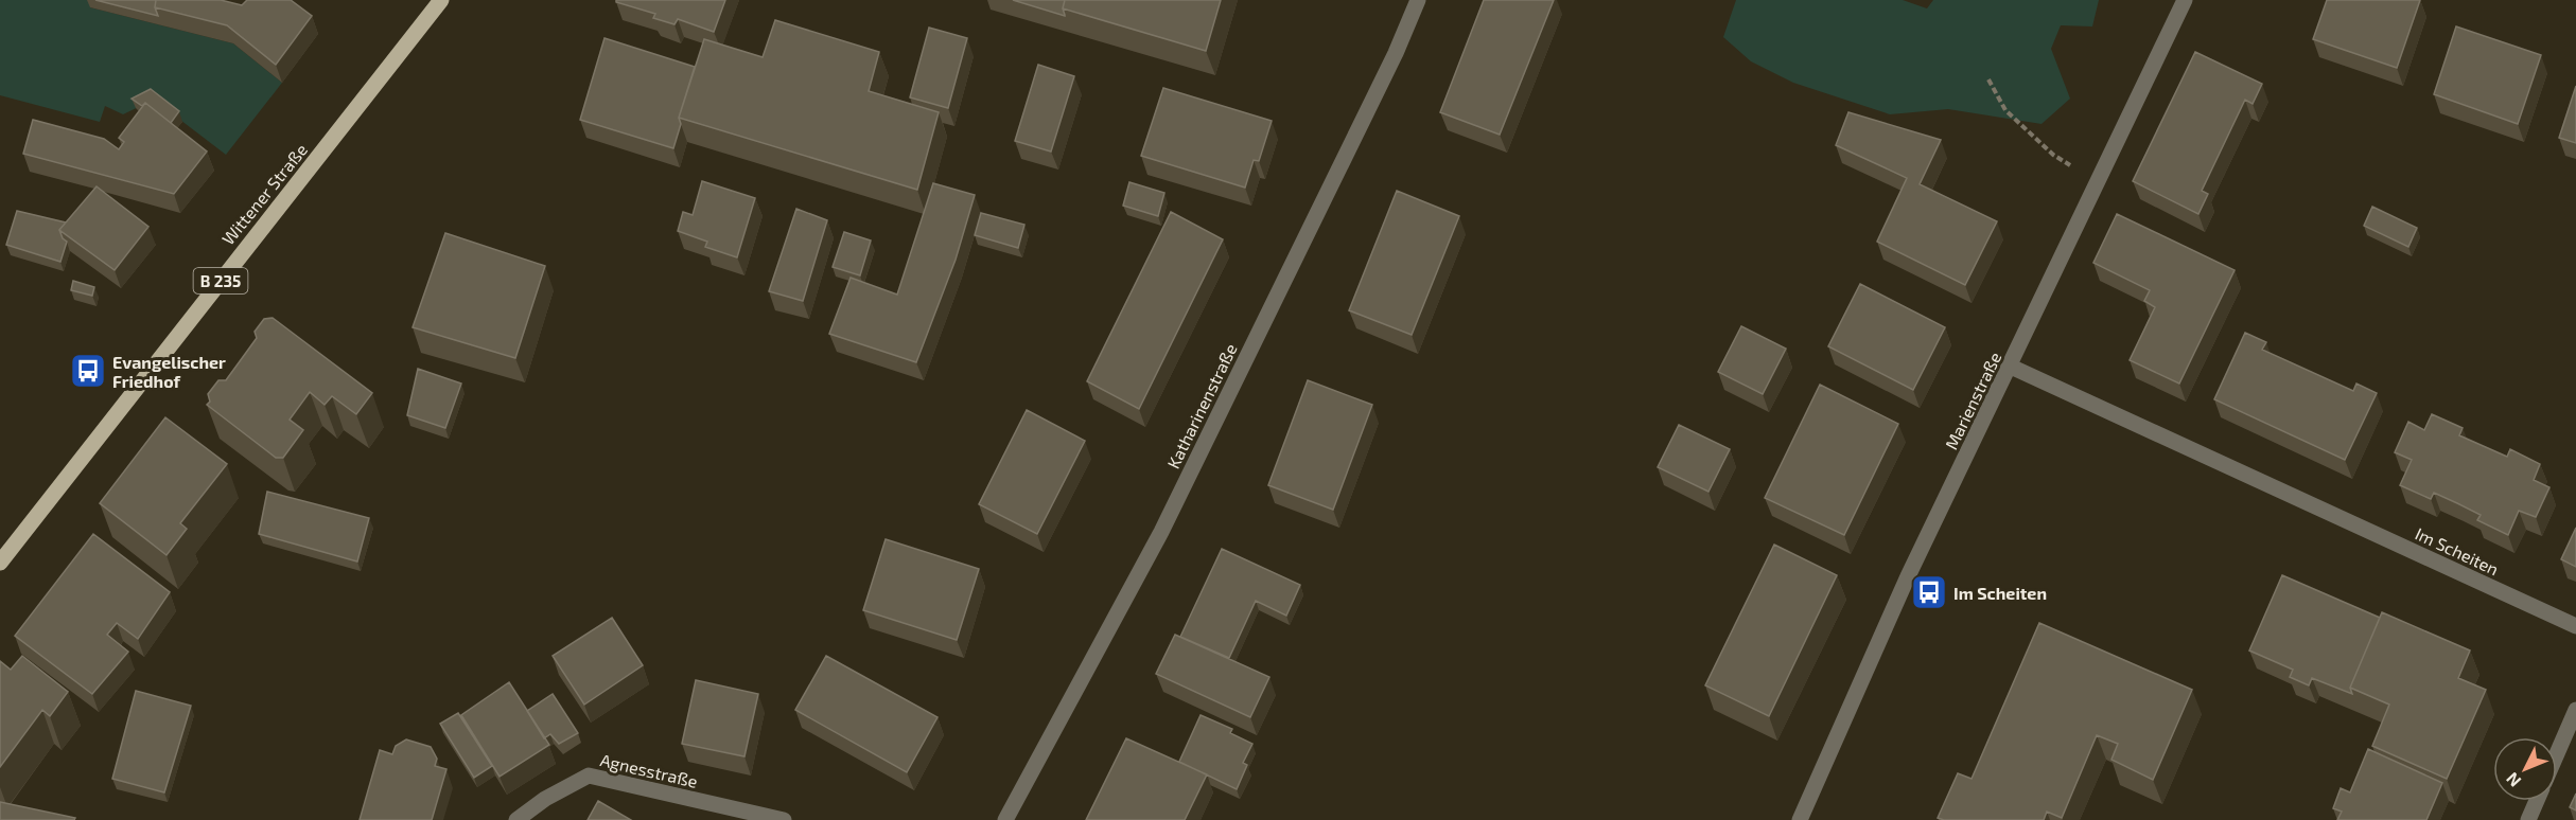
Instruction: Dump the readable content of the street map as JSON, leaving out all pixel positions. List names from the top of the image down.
{
  "streets": {
    "main road": ["Wittener Straße", "B 235"],
    "street": [
      "Marienstraße",
      "Katharinenstraße",
      "Im Scheiten",
      "Agnesstraße"
    ]
  },
  "crossings": [
    ["Marienstraße", "Im Scheiten"]
  ],
  "places": {
    "bus stop": ["Evangelischer Friedhof", "Im Scheiten"]
  },
  "north": "bottom left"
}
